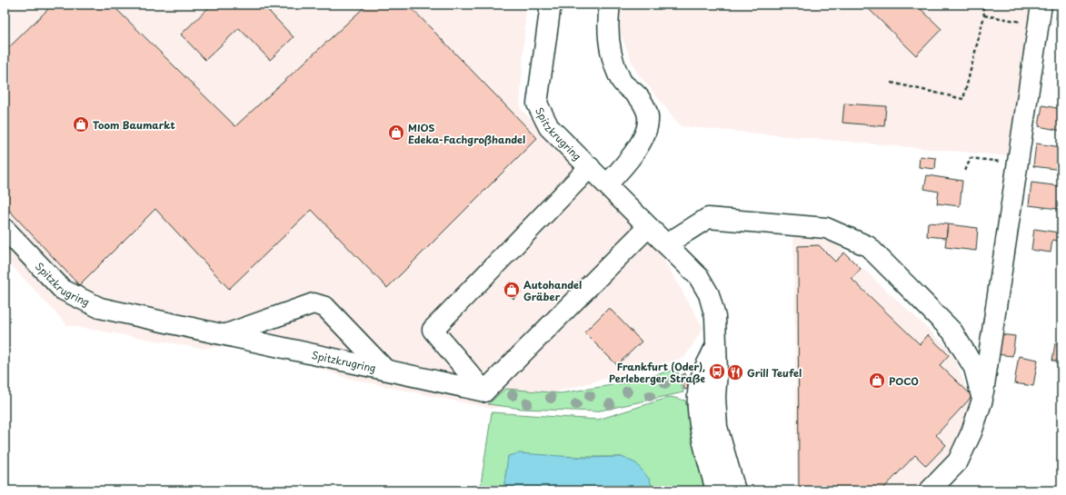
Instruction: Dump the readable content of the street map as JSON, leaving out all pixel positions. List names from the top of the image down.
{
  "streets": {
    "street": ["Spitzkrugring"]
  },
  "places": {
    "shop": [
      "Toom Baumarkt",
      "MIOS Edeka-Fachgroßhandel",
      "Autohandel Gräber",
      "POCO"
    ],
    "bus stop": ["Frankfurt (Oder), Perleberger Straße"],
    "restaurant": ["Grill Teufel"]
  }
}
